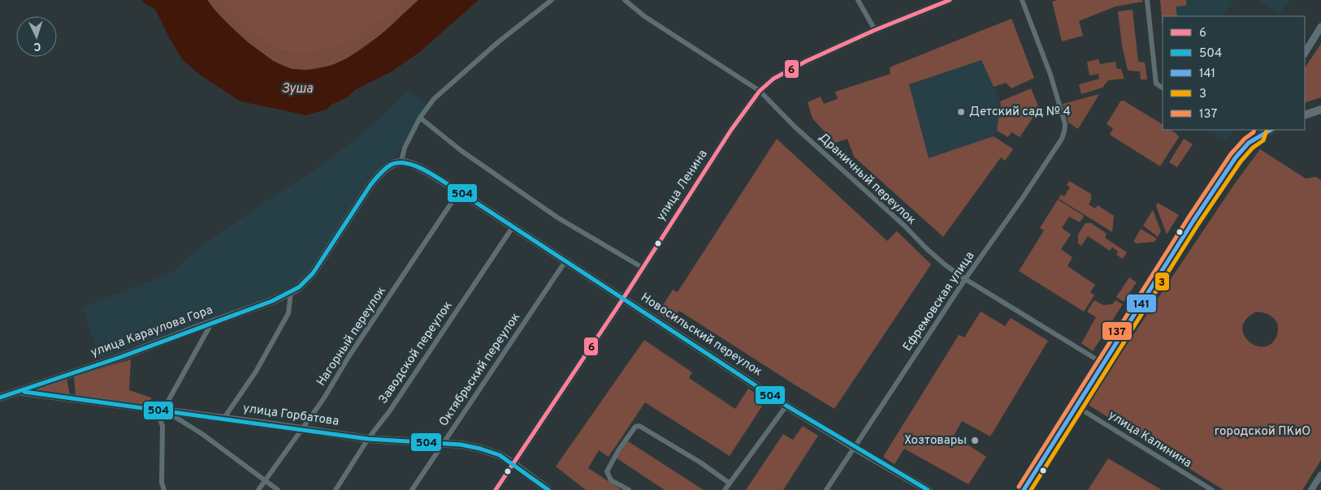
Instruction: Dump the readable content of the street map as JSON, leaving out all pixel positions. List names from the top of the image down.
{
  "streets": {
    "main road": [
      "улица Ленина",
      "улица Караулова Гора",
      "Новосильский переулок",
      "улица Горбатова"
    ],
    "street": [
      "Драничный переулок",
      "Ефремовская улица",
      "Нагорный переулок",
      "Заводской переулок",
      "Октябрьский переулок",
      "улица Калинина"
    ]
  },
  "crossings": [
    ["Драничный переулок", "улица Ленина"],
    ["Драничный переулок", "Ефремовская улица"],
    ["улица Ленина", "Новосильский переулок"],
    ["улица Ленина", "улица Горбатова"],
    ["Ефремовская улица", "Новосильский переулок"],
    ["улица Караулова Гора", "Новосильский переулок"],
    ["улица Караулова Гора", "улица Горбатова"],
    ["Новосильский переулок", "Нагорный переулок"],
    ["Новосильский переулок", "Заводской переулок"],
    ["Новосильский переулок", "Октябрьский переулок"],
    ["Нагорный переулок", "улица Горбатова"],
    ["Заводской переулок", "улица Горбатова"],
    ["Октябрьский переулок", "улица Горбатова"]
  ],
  "water": ["Зуша"],
  "parks": ["городской ПКиО"],
  "places": ["Детский сад № 4", "Хозтовары"],
  "lines": [
    "transit line 6",
    "transit line 141",
    "transit line 137",
    "transit line 3",
    "transit line 504"
  ],
  "legend": [
    "6",
    "504",
    "141",
    "3",
    "137"
  ],
  "north": "bottom"
}
